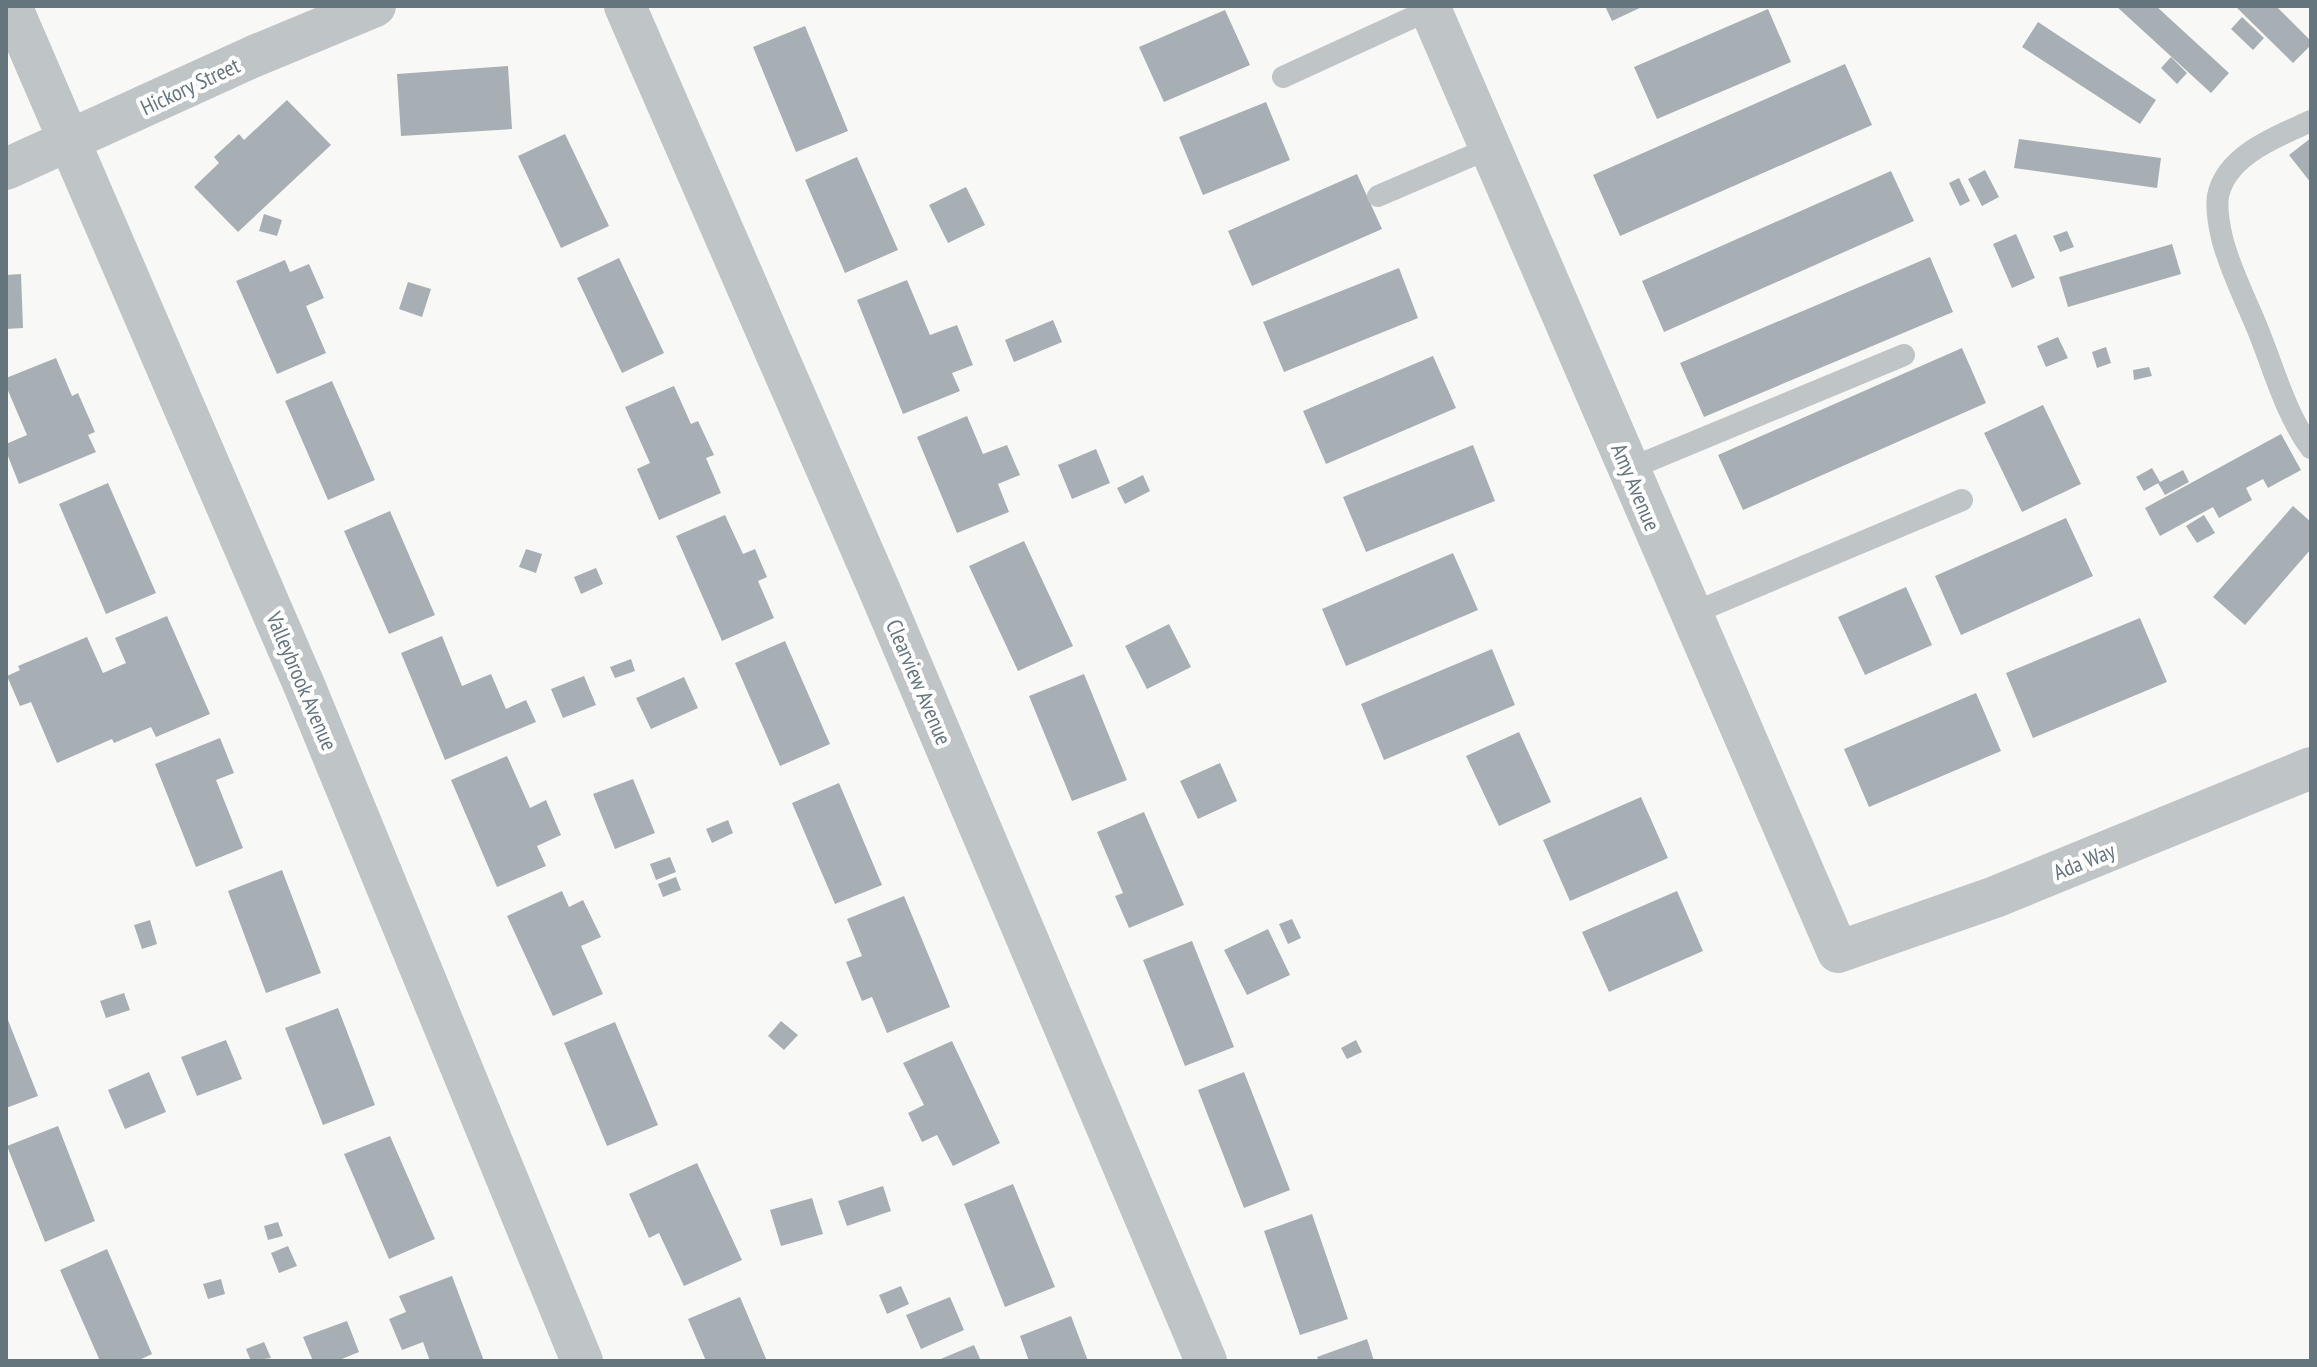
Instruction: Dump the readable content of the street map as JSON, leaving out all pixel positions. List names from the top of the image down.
{
  "streets": {
    "street": [
      "Hickory Street",
      "Amy Avenue",
      "Valleybrook Avenue",
      "Clearview Avenue",
      "Ada Way"
    ]
  },
  "crossings": [
    ["Hickory Street", "Valleybrook Avenue"],
    ["Amy Avenue", "Ada Way"]
  ]
}
